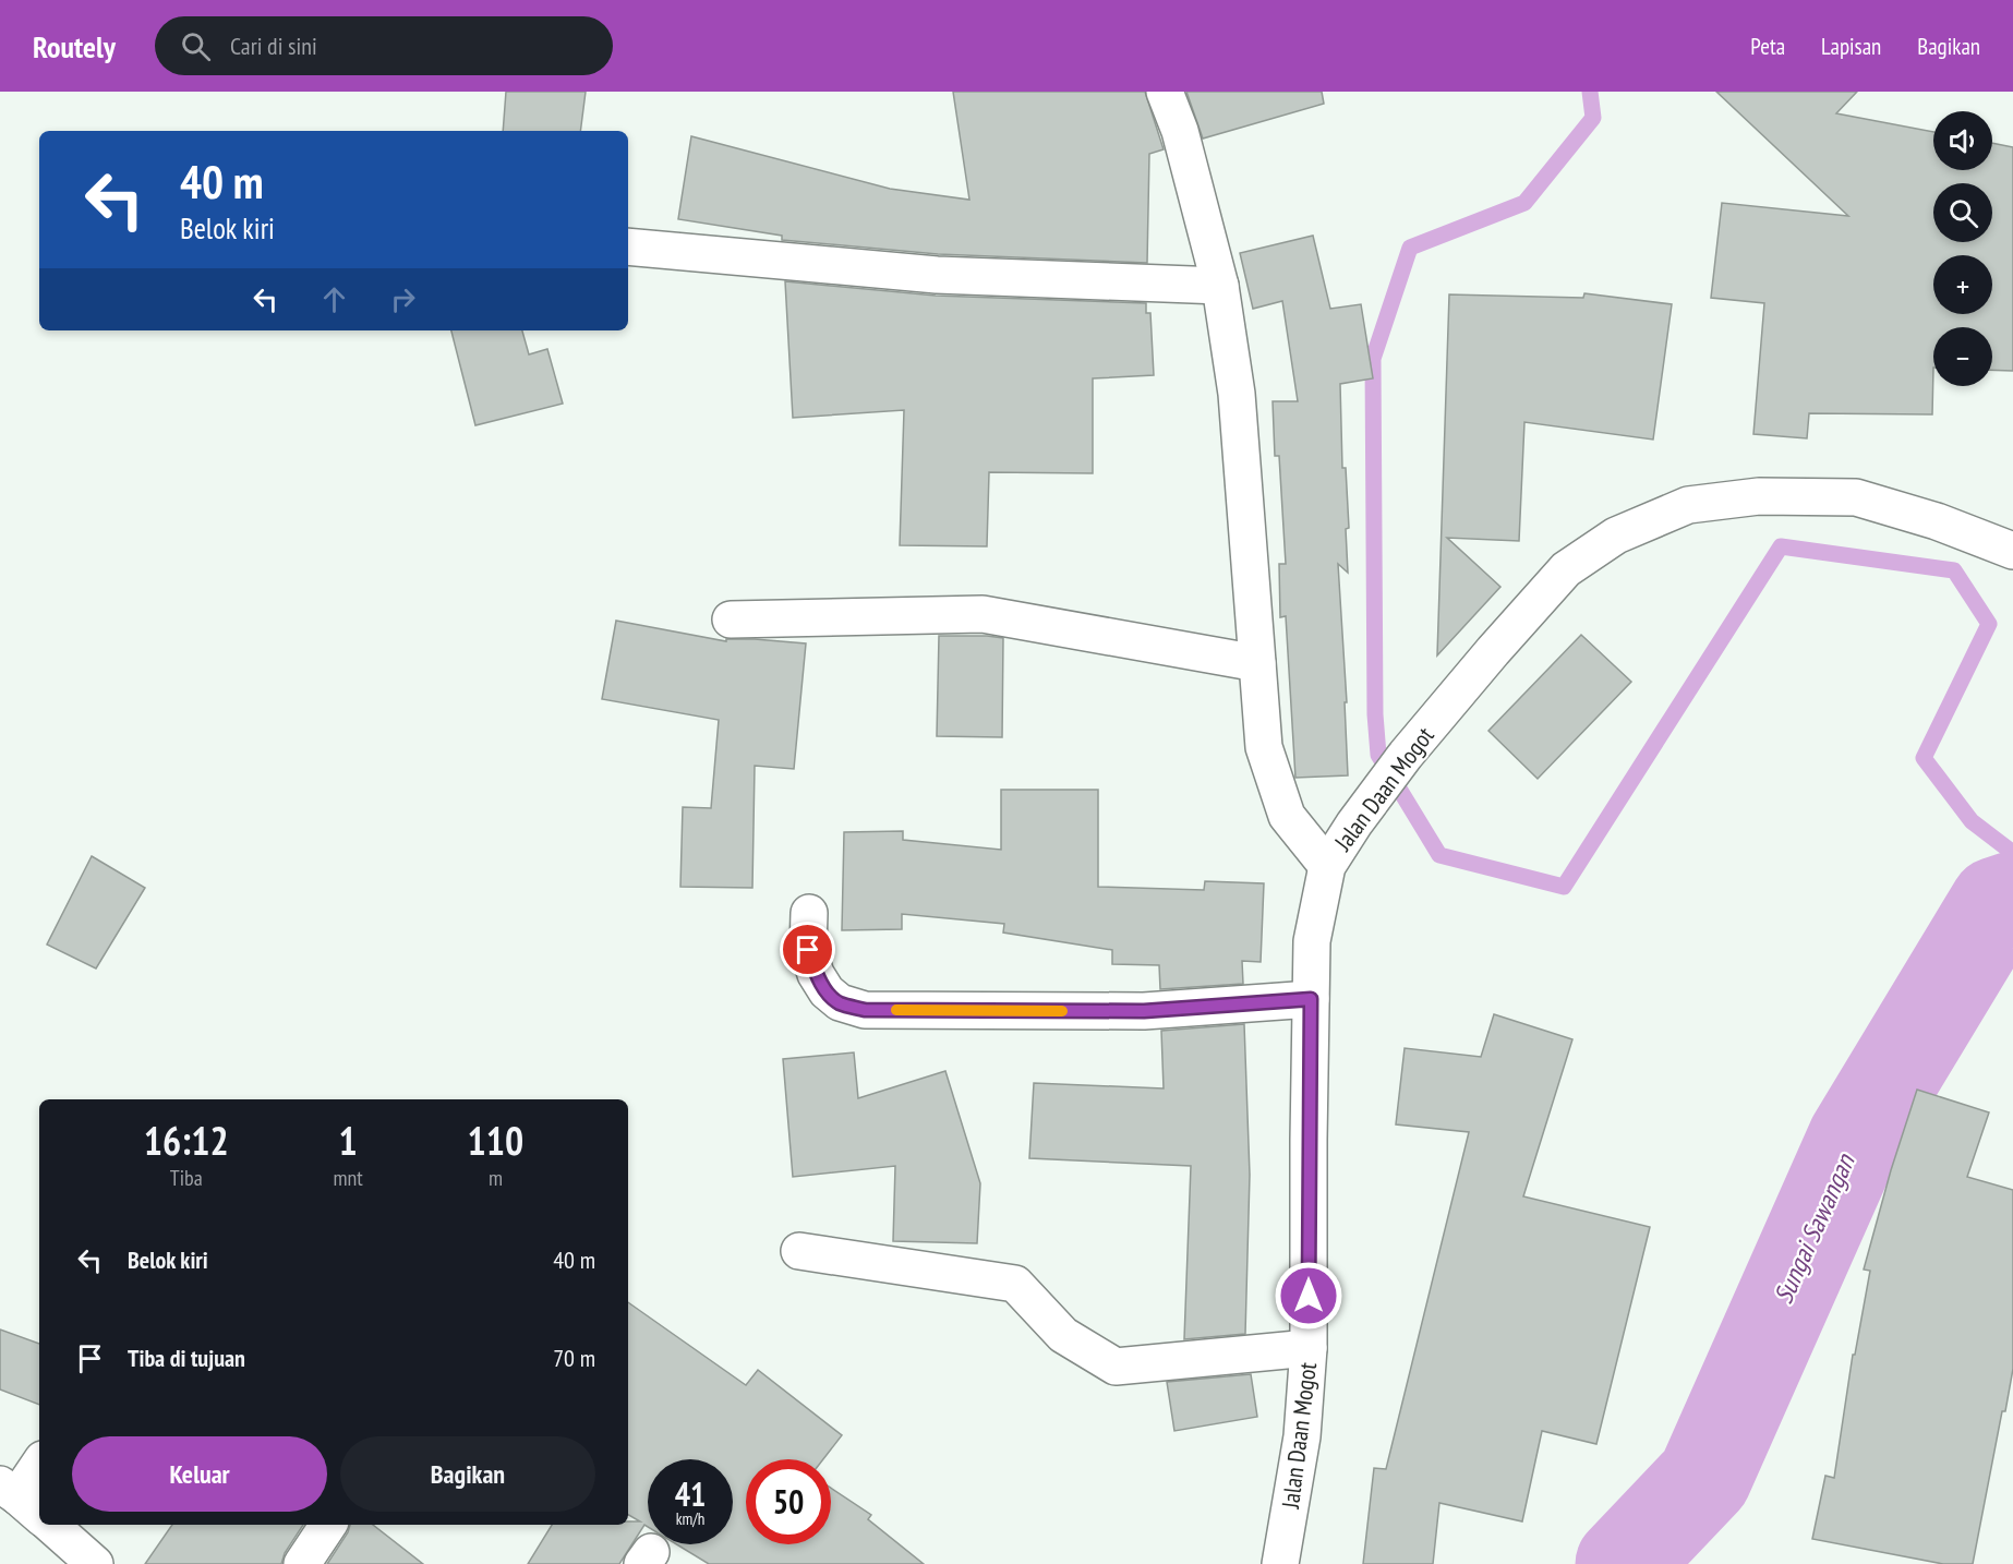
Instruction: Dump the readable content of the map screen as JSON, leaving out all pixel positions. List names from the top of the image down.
{
  "streets": {
    "street": ["Jalan Daan Mogot"]
  },
  "water": ["Sungai Sawangan"],
  "page": {
    "header": "Routely",
    "search": "Cari di sini",
    "nav": ["Peta", "Lapisan", "Bagikan"],
    "map_buttons": ["+", "−"],
    "turn": ["40 m", "Belok kiri"],
    "eta": [
      "16:12",
      "Tiba",
      "1",
      "mnt",
      "110",
      "m"
    ],
    "list": [
      {
        "name": "Belok kiri",
        "value": "40 m"
      },
      {
        "name": "Tiba di tujuan",
        "value": "70 m"
      }
    ],
    "buttons": ["Keluar", "Bagikan"],
    "speed": "41 km/h",
    "limit": "50"
  }
}
